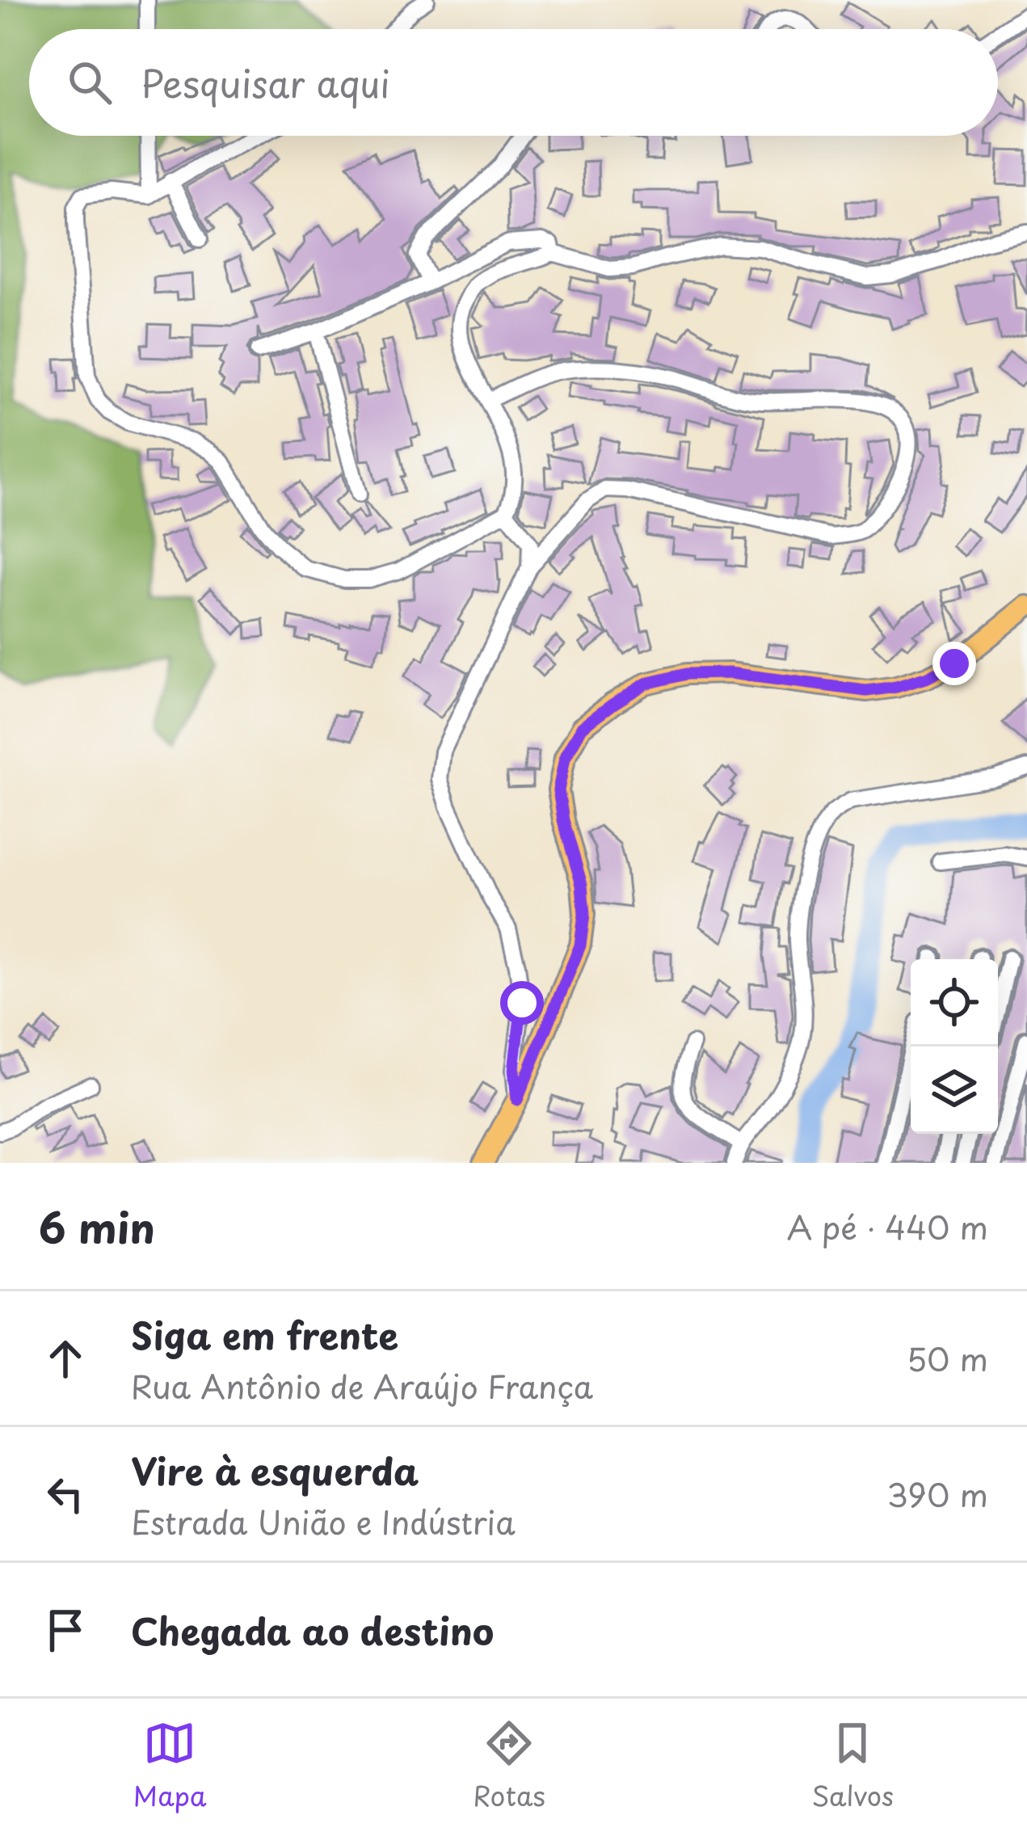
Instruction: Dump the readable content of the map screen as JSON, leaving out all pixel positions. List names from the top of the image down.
{
  "page": {
    "search": "Pesquisar aqui",
    "heading": ["6 min", "A pé · 440 m"],
    "list": [
      ["Siga em frente", "Rua Antônio de Araújo França", "50 m"],
      ["Vire à esquerda", "Estrada União e Indústria", "390 m"],
      "Chegada ao destino"
    ],
    "nav": ["Mapa", "Rotas", "Salvos"]
  }
}
